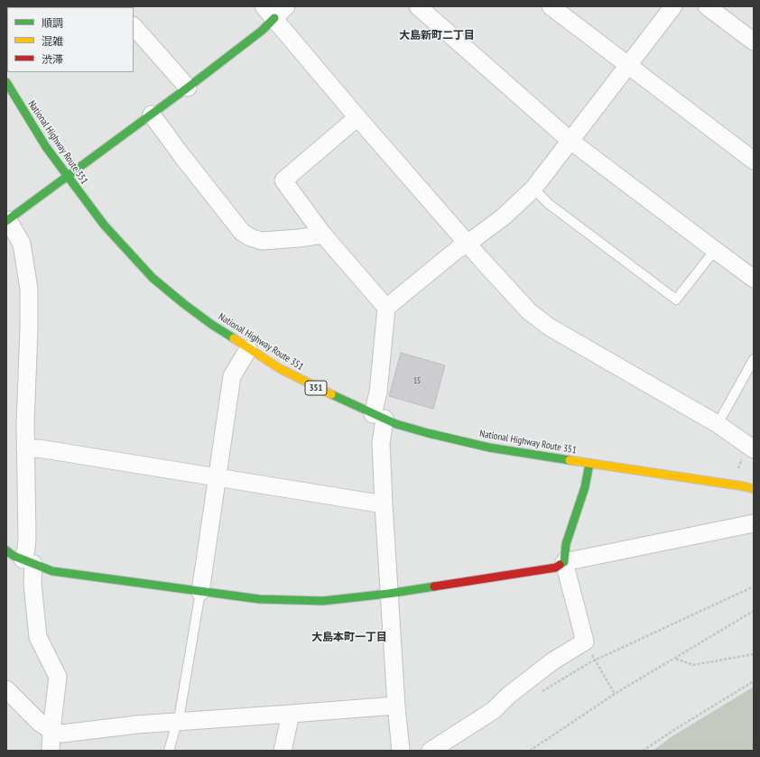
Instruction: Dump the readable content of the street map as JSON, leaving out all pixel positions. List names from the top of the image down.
{
  "streets": {
    "main road": ["National Highway Route 351", "351"]
  },
  "districts": ["大島新町二丁目", "大島本町一丁目"],
  "house_numbers": ["15"],
  "legend": ["順調", "混雑", "渋滞"]
}
